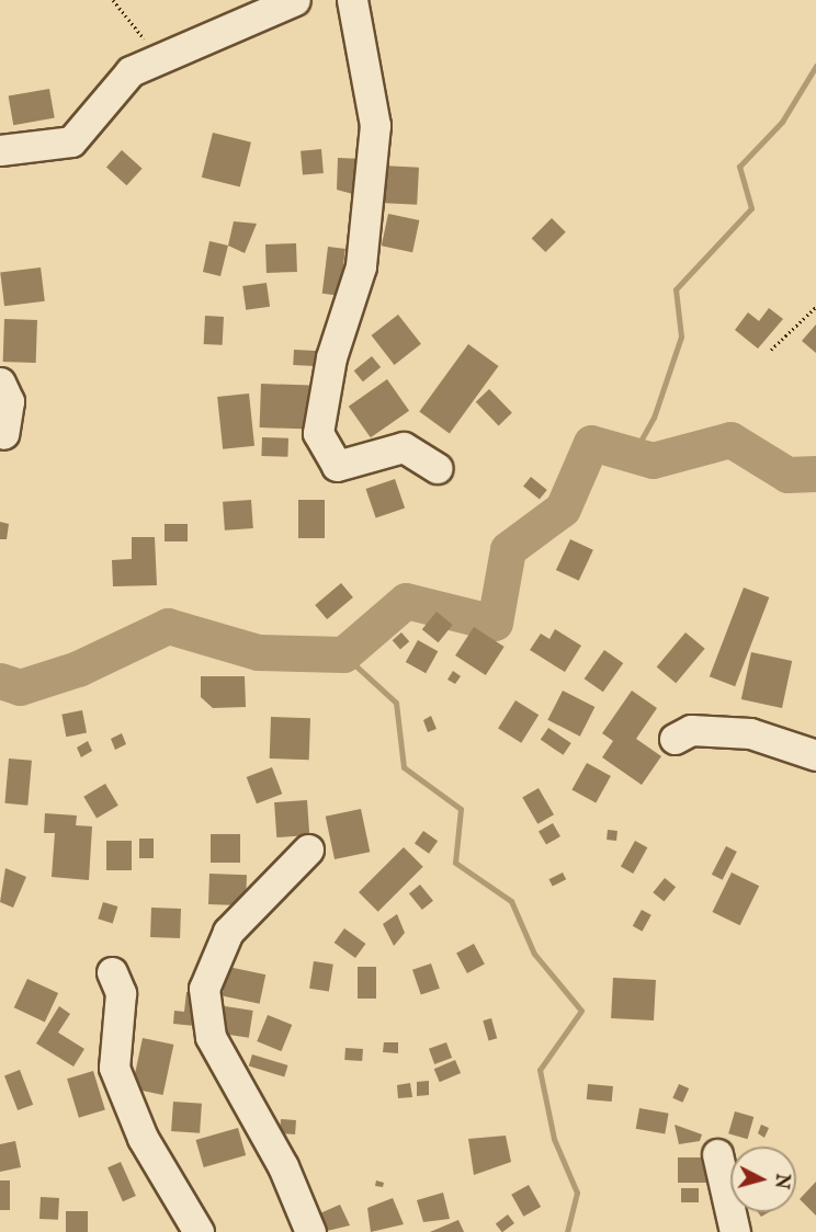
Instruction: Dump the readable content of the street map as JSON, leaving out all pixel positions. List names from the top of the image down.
{
  "north": "right"
}
